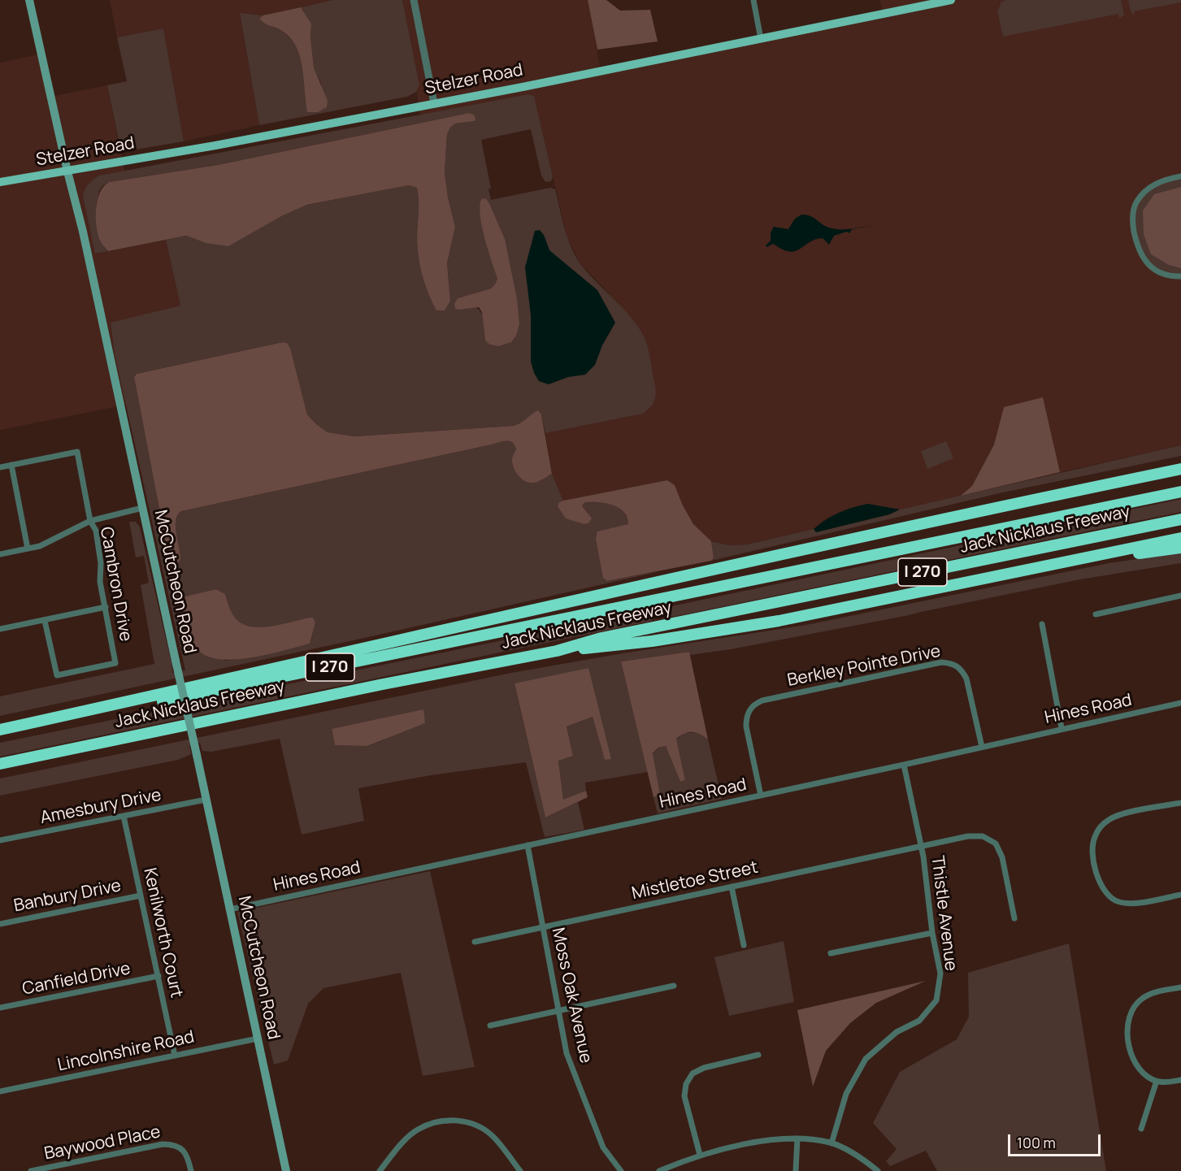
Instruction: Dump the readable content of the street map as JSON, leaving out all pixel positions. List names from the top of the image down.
{
  "streets": {
    "highway": ["Jack Nicklaus Freeway", "I 270"],
    "main road": ["Stelzer Road", "McCutcheon Road"],
    "street": [
      "Cambron Drive",
      "Berkley Pointe Drive",
      "Hines Road",
      "Amesbury Drive",
      "Mistletoe Street",
      "Banbury Drive",
      "Thistle Avenue",
      "Kenilworth Court",
      "Canfield Drive",
      "Moss Oak Avenue",
      "Lincolnshire Road",
      "Baywood Place"
    ]
  },
  "crossings": [
    ["Stelzer Road", "McCutcheon Road"],
    ["McCutcheon Road", "Hines Road"],
    ["McCutcheon Road", "Amesbury Drive"],
    ["McCutcheon Road", "Lincolnshire Road"],
    ["Berkley Pointe Drive", "Hines Road"],
    ["Hines Road", "Thistle Avenue"],
    ["Hines Road", "Moss Oak Avenue"],
    ["Amesbury Drive", "Kenilworth Court"],
    ["Mistletoe Street", "Thistle Avenue"],
    ["Mistletoe Street", "Moss Oak Avenue"],
    ["Banbury Drive", "Kenilworth Court"],
    ["Kenilworth Court", "Canfield Drive"],
    ["Kenilworth Court", "Lincolnshire Road"]
  ],
  "scale_bar": "100 m"
}
